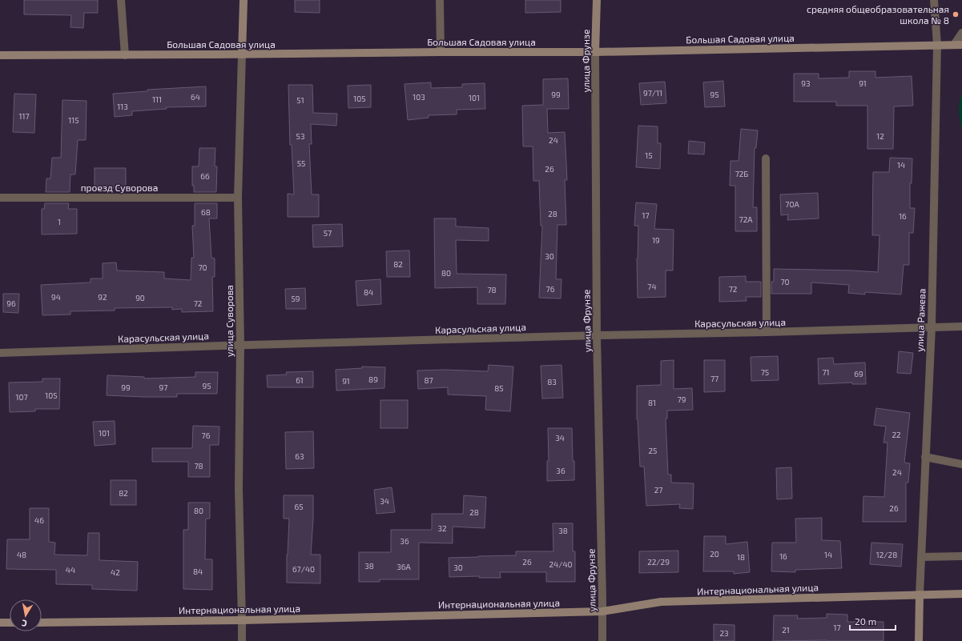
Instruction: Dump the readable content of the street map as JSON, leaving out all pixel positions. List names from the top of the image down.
{
  "streets": {
    "street": [
      "Большая Садовая улица",
      "улица Фрунзе",
      "проезд Суворова",
      "улица Ражева",
      "улица Суворова",
      "Карасульская улица",
      "Интернациональная улица"
    ]
  },
  "crossings": [
    ["Большая Садовая улица", "улица Фрунзе"],
    ["Большая Садовая улица", "улица Ражева"],
    ["Большая Садовая улица", "улица Суворова"],
    ["улица Фрунзе", "Карасульская улица"],
    ["улица Фрунзе", "Интернациональная улица"],
    ["проезд Суворова", "улица Суворова"],
    ["улица Ражева", "Карасульская улица"],
    ["улица Ражева", "Интернациональная улица"],
    ["улица Суворова", "Карасульская улица"],
    ["улица Суворова", "Интернациональная улица"]
  ],
  "places": ["средняя общеобразовательная школа № 8"],
  "house_numbers": [
    "93",
    "91",
    "97/11",
    "99",
    "95",
    "64",
    "103",
    "101",
    "105",
    "111",
    "51",
    "113",
    "117",
    "115",
    "53",
    "12",
    "24",
    "15",
    "55",
    "14",
    "26",
    "72Б",
    "66",
    "70А",
    "68",
    "28",
    "17",
    "16",
    "72А",
    "1",
    "57",
    "19",
    "30",
    "82",
    "70",
    "80",
    "70",
    "74",
    "76",
    "72",
    "78",
    "84",
    "94",
    "92",
    "90",
    "59",
    "96",
    "72",
    "75",
    "71",
    "69",
    "77",
    "89",
    "61",
    "87",
    "91",
    "83",
    "95",
    "99",
    "97",
    "85",
    "105",
    "107",
    "79",
    "81",
    "101",
    "22",
    "76",
    "34",
    "25",
    "63",
    "78",
    "36",
    "24",
    "27",
    "82",
    "34",
    "65",
    "26",
    "80",
    "28",
    "46",
    "32",
    "38",
    "36",
    "20",
    "48",
    "14",
    "12/28",
    "16",
    "18",
    "26",
    "22/29",
    "24/40",
    "38",
    "36А",
    "30",
    "67/40",
    "44",
    "84",
    "42",
    "17",
    "21",
    "23"
  ],
  "scale_bar": "20 m",
  "north": "bottom"
}
